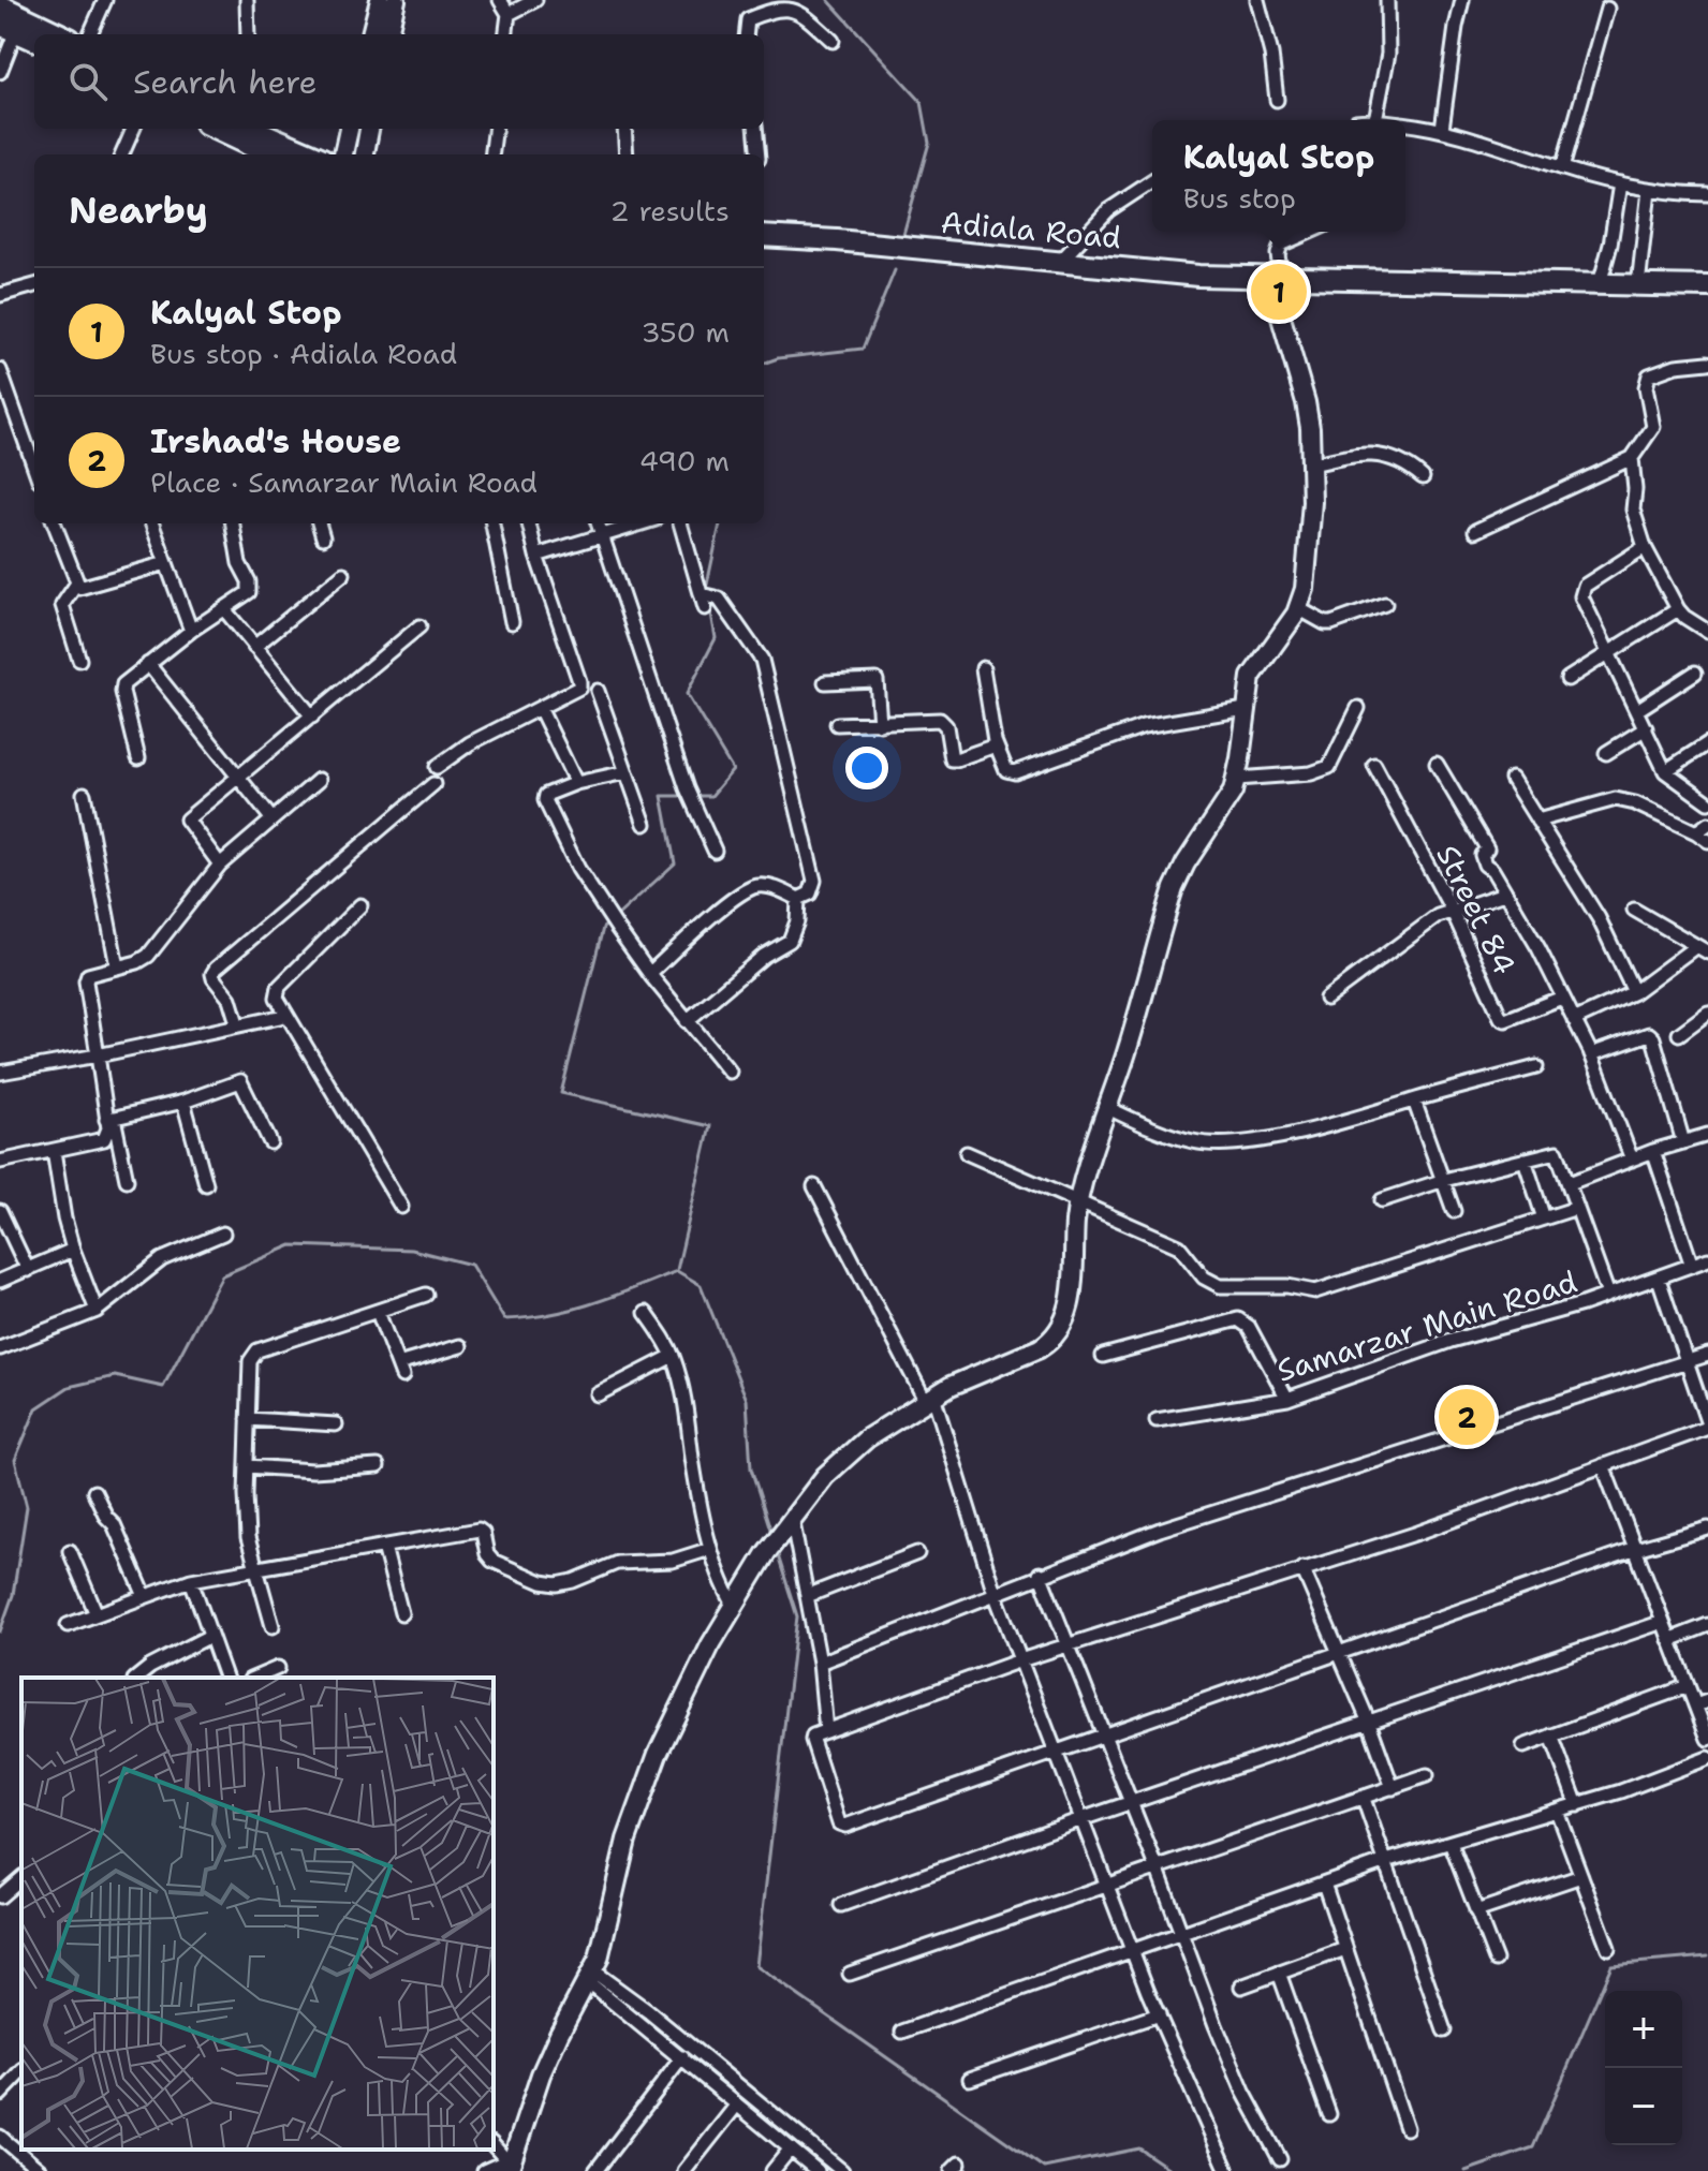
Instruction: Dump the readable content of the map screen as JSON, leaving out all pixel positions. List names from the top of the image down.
{
  "streets": {
    "main road": ["Adiala Road"],
    "street": ["Street 84", "Samarzar Main Road"]
  },
  "page": {
    "search": "Search here",
    "popup": ["Kalyal Stop", "Bus stop"],
    "heading": ["Nearby", "2 results"],
    "pins": ["1", "2"],
    "list": [
      {
        "mark": "1",
        "name": "Kalyal Stop",
        "note": "Bus stop · Adiala Road",
        "value": "350 m"
      },
      {
        "mark": "2",
        "name": "Irshad's House",
        "note": "Place · Samarzar Main Road",
        "value": "490 m"
      }
    ],
    "map_buttons": ["+", "−"]
  }
}
